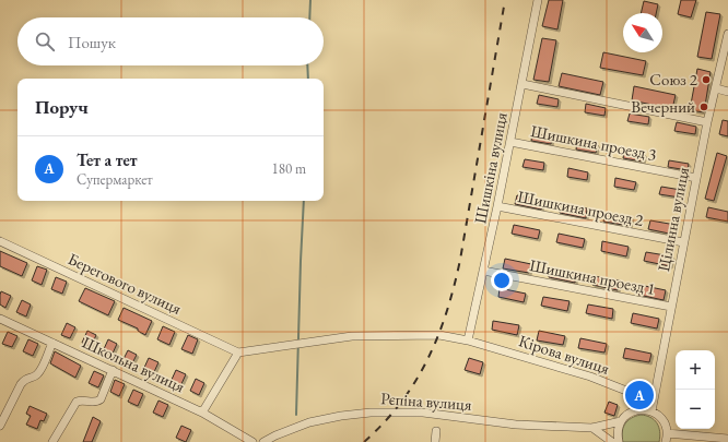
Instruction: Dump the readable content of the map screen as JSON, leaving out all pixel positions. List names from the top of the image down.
{
  "streets": {
    "street": [
      "Шишкина проезд 3",
      "Шишкіна вулиця",
      "Шишкина проезд 2",
      "Цілинна вулиця",
      "Шишкина проезд 1",
      "Берегового вулиця",
      "Кірова вулиця",
      "Школьна вулиця",
      "Рєпіна вулиця"
    ]
  },
  "crossings": [
    ["Шишкина проезд 3", "Шишкіна вулиця"],
    ["Шишкина проезд 3", "Цілинна вулиця"],
    ["Шишкіна вулиця", "Шишкина проезд 2"],
    ["Шишкіна вулиця", "Шишкина проезд 1"],
    ["Шишкіна вулиця", "Кірова вулиця"],
    ["Шишкина проезд 2", "Цілинна вулиця"],
    ["Цілинна вулиця", "Шишкина проезд 1"],
    ["Берегового вулиця", "Кірова вулиця"],
    ["Кірова вулиця", "Рєпіна вулиця"]
  ],
  "places": ["Союз 2", "Вечерний"],
  "north": "top left",
  "page": {
    "search": "Пошук",
    "heading": "Поруч",
    "list": [
      {
        "mark": "A",
        "name": "Тет а тет",
        "note": "Супермаркет",
        "value": "180 m"
      }
    ],
    "map_buttons": ["+", "−"],
    "pins": "A"
  }
}
